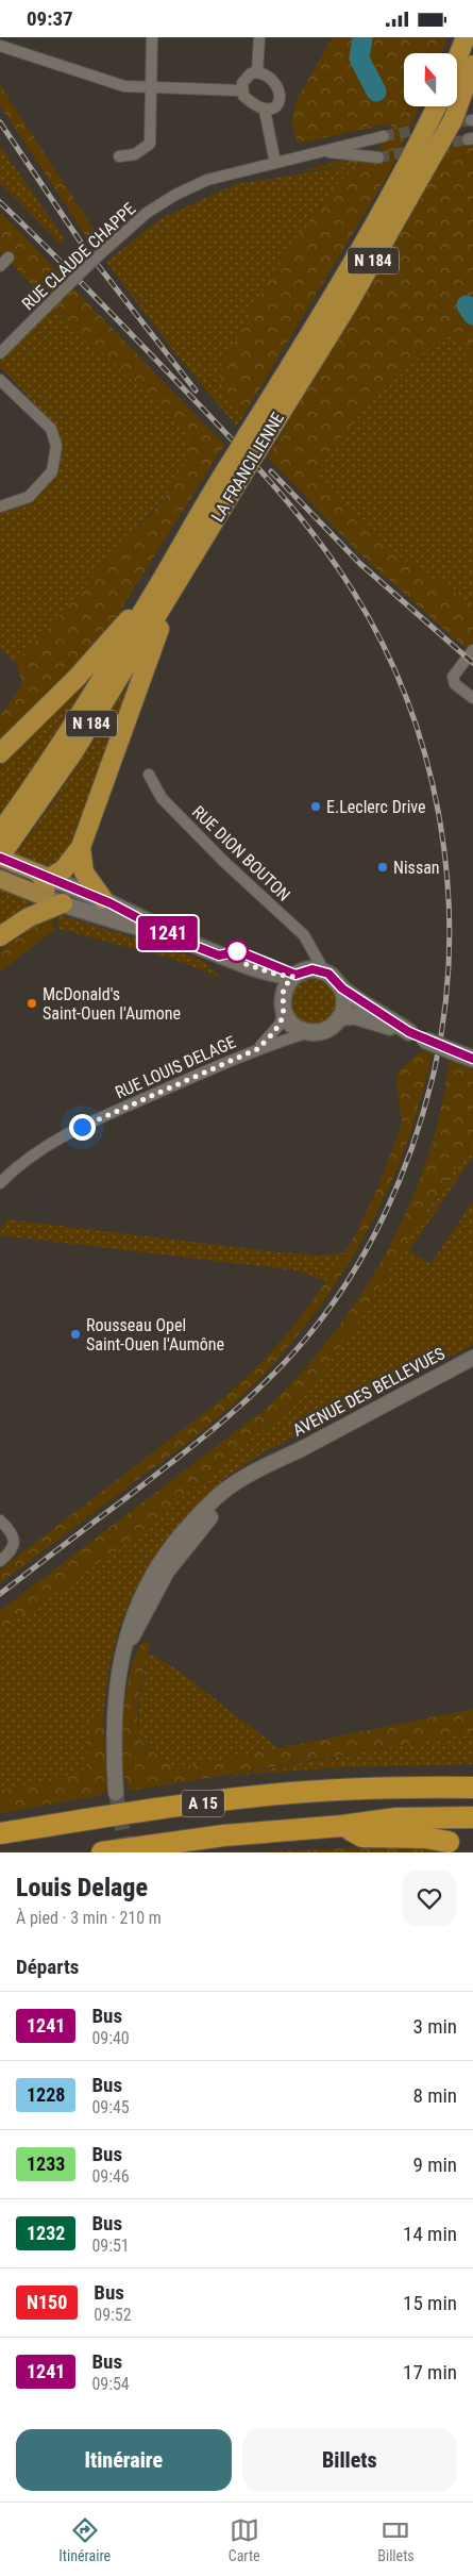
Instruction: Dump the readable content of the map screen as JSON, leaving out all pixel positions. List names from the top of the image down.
{
  "streets": {
    "highway": ["N 184", "LA FRANCILIENNE", "A 15"],
    "street": [
      "RUE CLAUDE CHAPPE",
      "RUE DION BOUTON",
      "RUE LOUIS DELAGE",
      "AVENUE DES BELLEVUES"
    ]
  },
  "crossings": [
    ["RUE DION BOUTON", "RUE LOUIS DELAGE"]
  ],
  "places": [
    "E.Leclerc Drive",
    "Nissan",
    "McDonald's Saint-Ouen l'Aumone",
    "Rousseau Opel Saint-Ouen l'Aumône"
  ],
  "lines": ["bus line 1241"],
  "north": "top",
  "page": {
    "status": "09:37",
    "on_map": "1241",
    "heading": [
      ["Louis Delage", "À pied · 3 min · 210 m"],
      "Départs"
    ],
    "list": [
      {
        "mark": "1241",
        "name": "Bus",
        "note": "09:40",
        "value": "3 min"
      },
      {
        "mark": "1228",
        "name": "Bus",
        "note": "09:45",
        "value": "8 min"
      },
      {
        "mark": "1233",
        "name": "Bus",
        "note": "09:46",
        "value": "9 min"
      },
      {
        "mark": "1232",
        "name": "Bus",
        "note": "09:51",
        "value": "14 min"
      },
      {
        "mark": "N150",
        "name": "Bus",
        "note": "09:52",
        "value": "15 min"
      },
      {
        "mark": "1241",
        "name": "Bus",
        "note": "09:54",
        "value": "17 min"
      }
    ],
    "buttons": ["Itinéraire", "Billets"],
    "tabs": ["Itinéraire", "Carte", "Billets"]
  }
}
